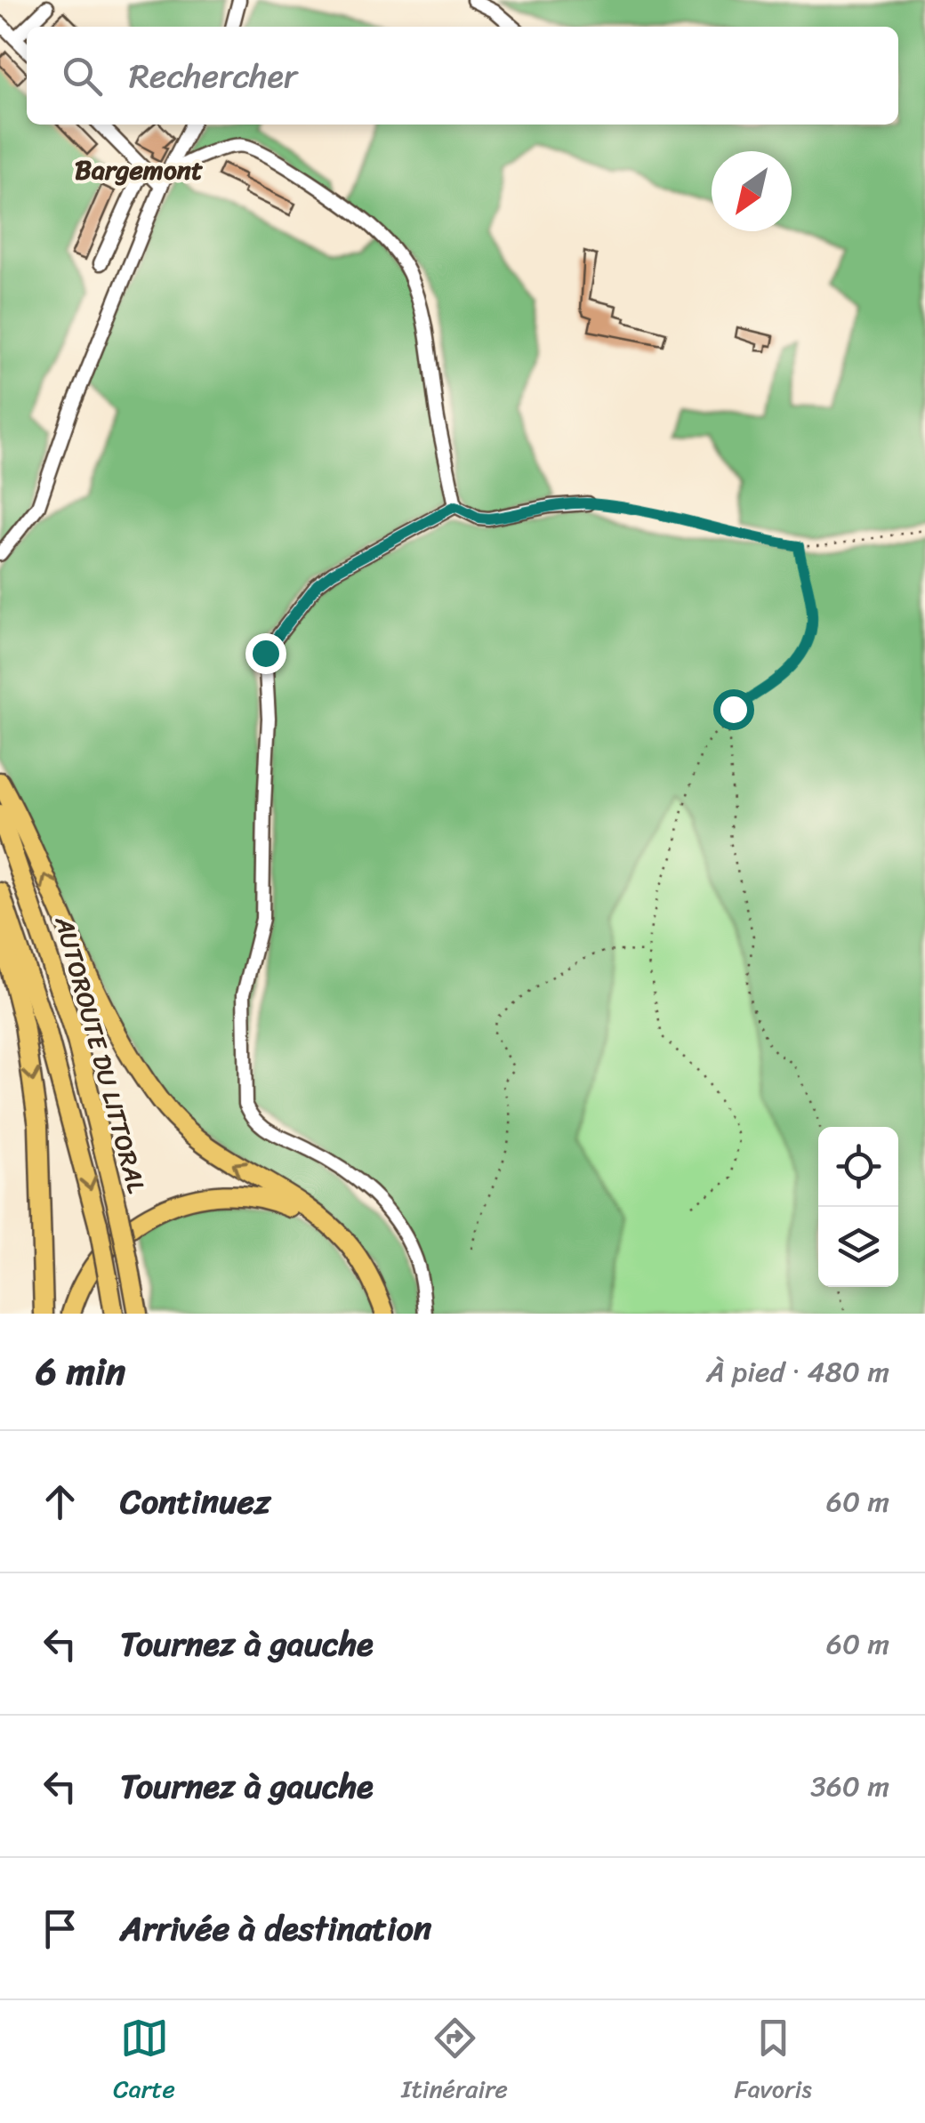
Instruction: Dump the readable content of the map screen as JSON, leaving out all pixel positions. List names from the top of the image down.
{
  "streets": {
    "highway": ["AUTOROUTE DU LITTORAL"]
  },
  "districts": ["Bargemont"],
  "north": "bottom left",
  "page": {
    "search": "Rechercher",
    "heading": ["6 min", "À pied · 480 m"],
    "list": [
      ["Continuez", "60 m"],
      ["Tournez à gauche", "60 m"],
      ["Tournez à gauche", "360 m"],
      "Arrivée à destination"
    ],
    "nav": ["Carte", "Itinéraire", "Favoris"]
  }
}
